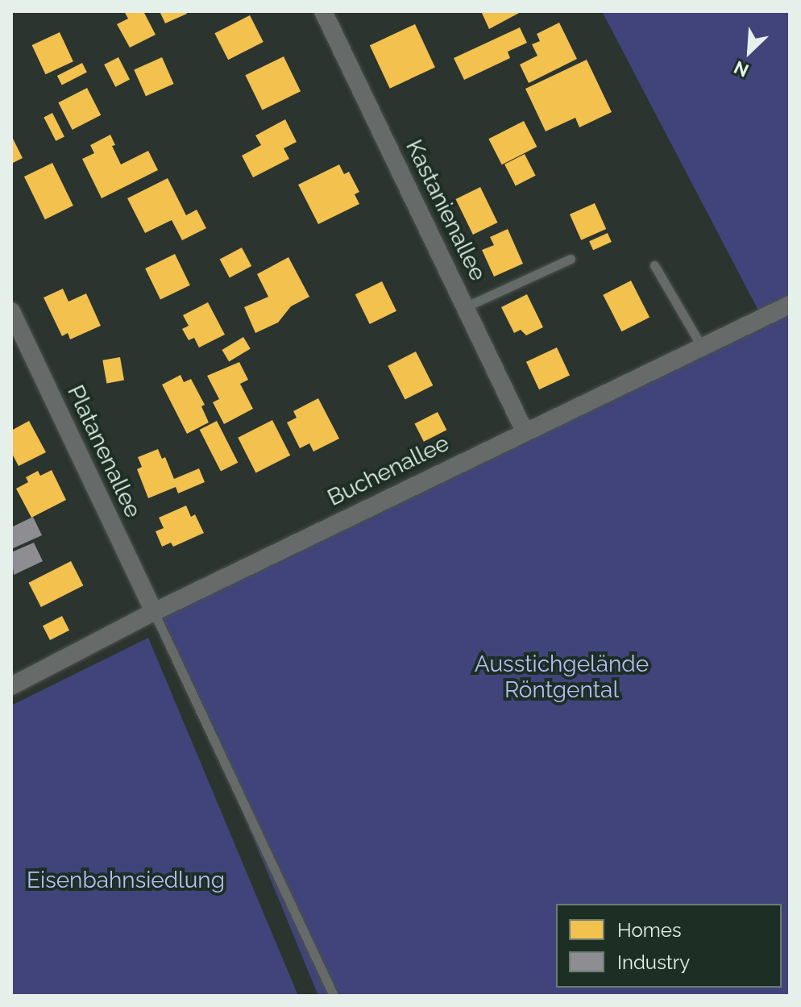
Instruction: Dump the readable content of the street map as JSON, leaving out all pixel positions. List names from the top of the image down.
{
  "streets": {
    "street": ["Kastanienallee", "Platanenallee", "Buchenallee"]
  },
  "crossings": [
    ["Kastanienallee", "Buchenallee"],
    ["Platanenallee", "Buchenallee"]
  ],
  "parks": ["Ausstichgelände Röntgental", "Eisenbahnsiedlung"],
  "legend": ["Homes", "Industry"],
  "north": "bottom left"
}
